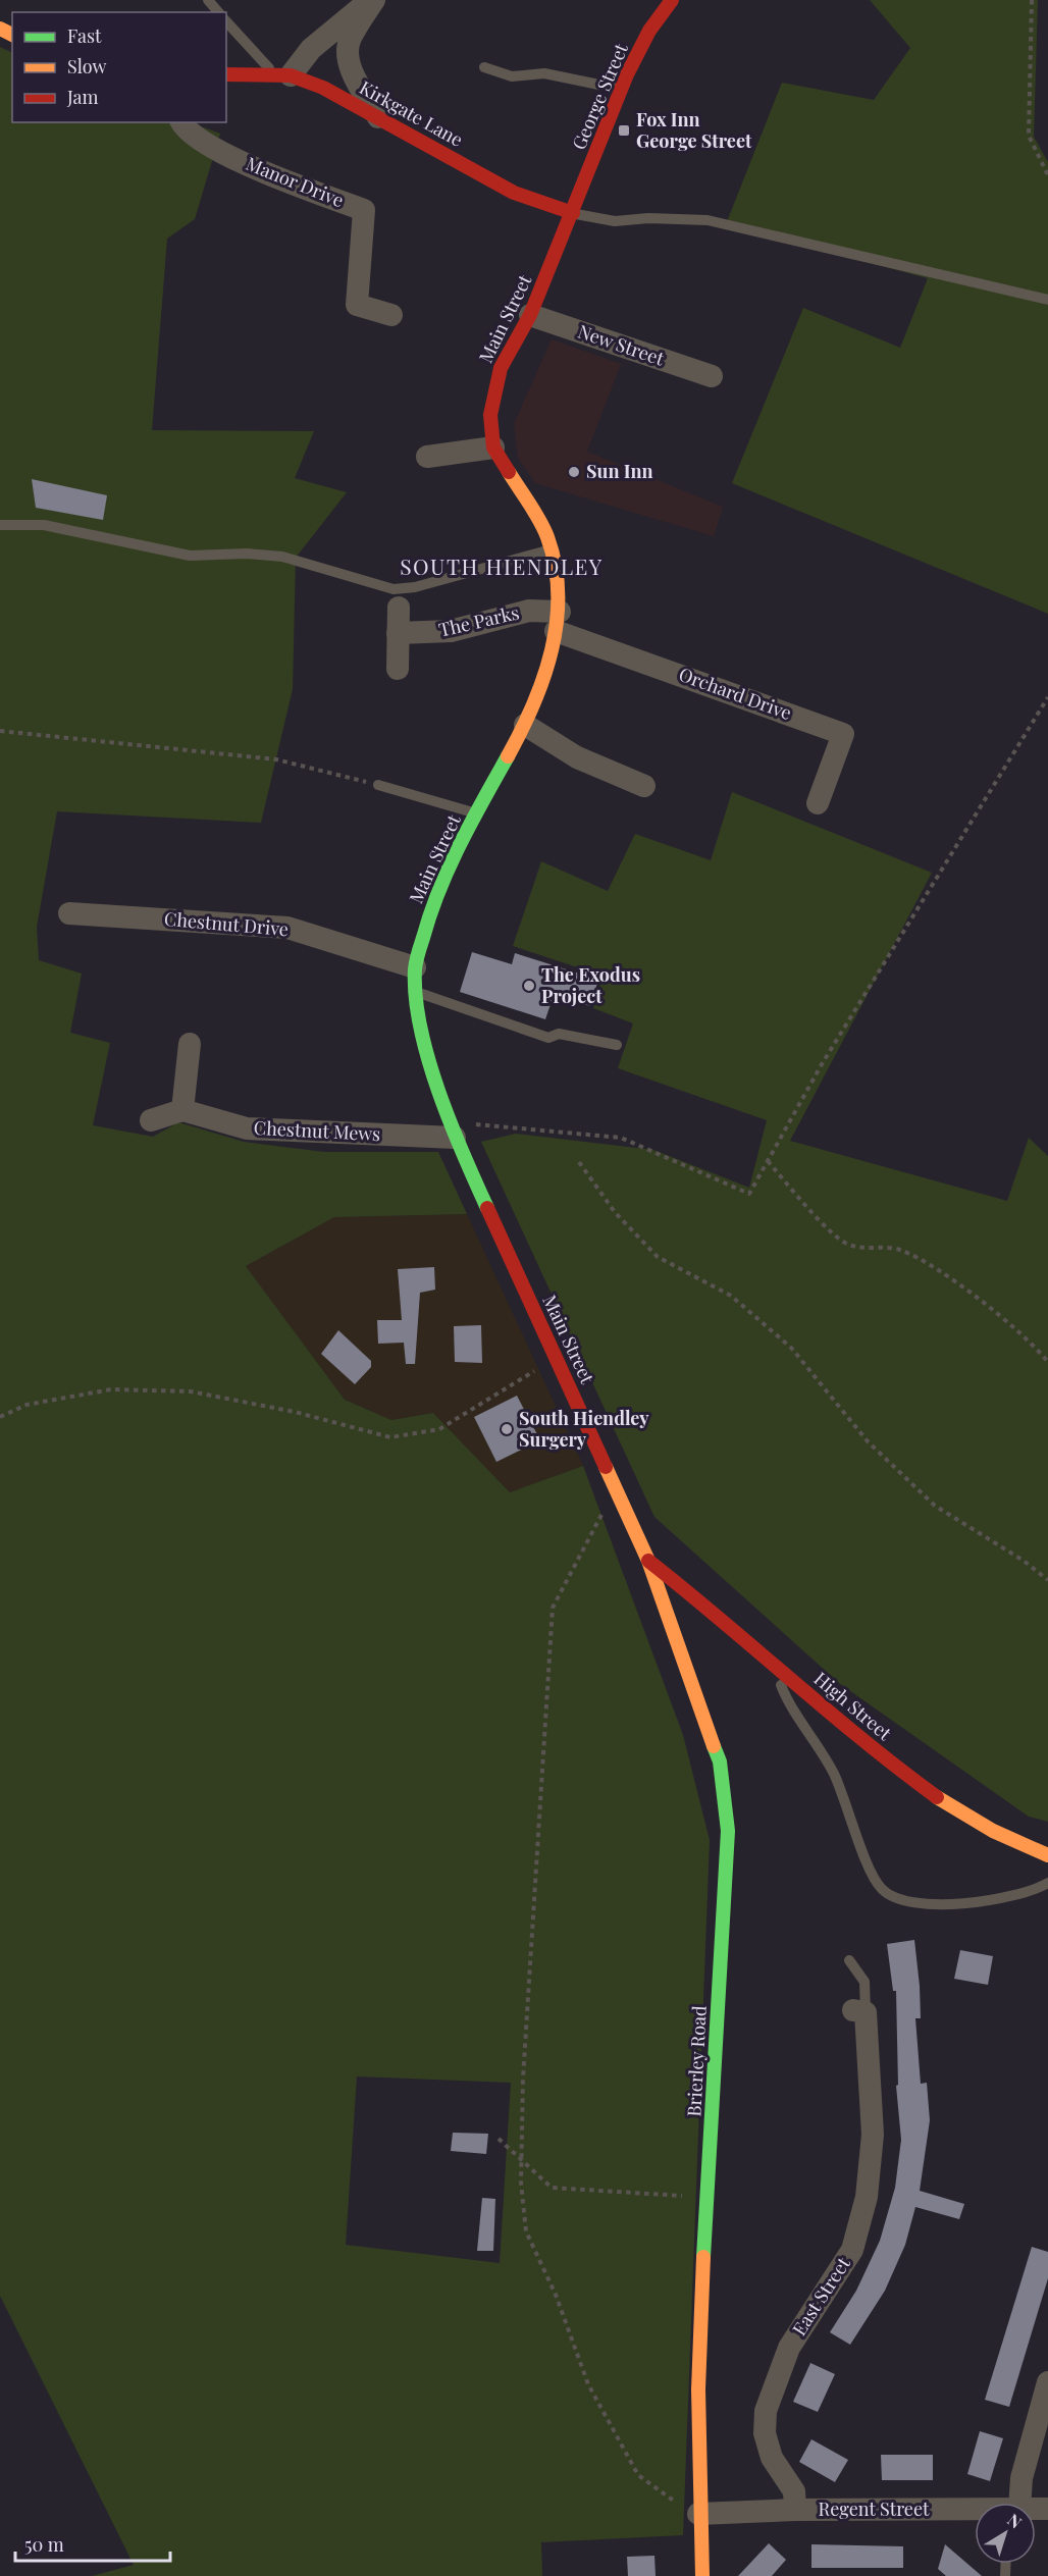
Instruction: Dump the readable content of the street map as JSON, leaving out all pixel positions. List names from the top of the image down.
{
  "streets": {
    "street": [
      "George Street",
      "Kirkgate Lane",
      "Manor Drive",
      "Main Street",
      "New Street",
      "The Parks",
      "Orchard Drive",
      "Chestnut Drive",
      "Chestnut Mews",
      "High Street",
      "Brierley Road",
      "East Street",
      "Regent Street"
    ]
  },
  "crossings": [
    ["George Street", "Kirkgate Lane"],
    ["George Street", "Main Street"],
    ["Kirkgate Lane", "Main Street"],
    ["Main Street", "New Street"],
    ["Main Street", "The Parks"],
    ["Main Street", "Orchard Drive"],
    ["Main Street", "Chestnut Drive"],
    ["Main Street", "Chestnut Mews"],
    ["Main Street", "High Street"],
    ["Main Street", "Brierley Road"],
    ["The Parks", "Orchard Drive"],
    ["High Street", "Brierley Road"],
    ["Brierley Road", "Regent Street"],
    ["East Street", "Regent Street"]
  ],
  "districts": ["SOUTH HIENDLEY"],
  "places": {
    "transit": ["Fox Inn George Street"],
    "other": ["Sun Inn", "The Exodus Project", "South Hiendley Surgery"]
  },
  "legend": ["Fast", "Slow", "Jam"],
  "scale_bar": "50 m",
  "north": "top right"
}
